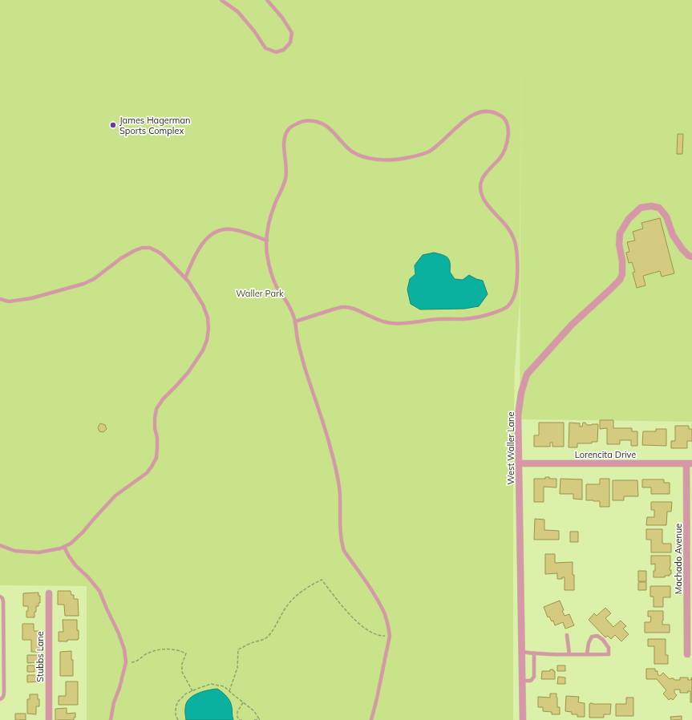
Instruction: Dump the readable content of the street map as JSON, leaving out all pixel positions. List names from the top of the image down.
{
  "streets": {
    "street": [
      "West Waller Lane",
      "Lorencita Drive",
      "Machado Avenue",
      "Stubbs Lane"
    ]
  },
  "crossings": [
    ["West Waller Lane", "Lorencita Drive"],
    ["Lorencita Drive", "Machado Avenue"]
  ],
  "parks": ["Waller Park"],
  "places": ["James Hagerman Sports Complex"]
}
